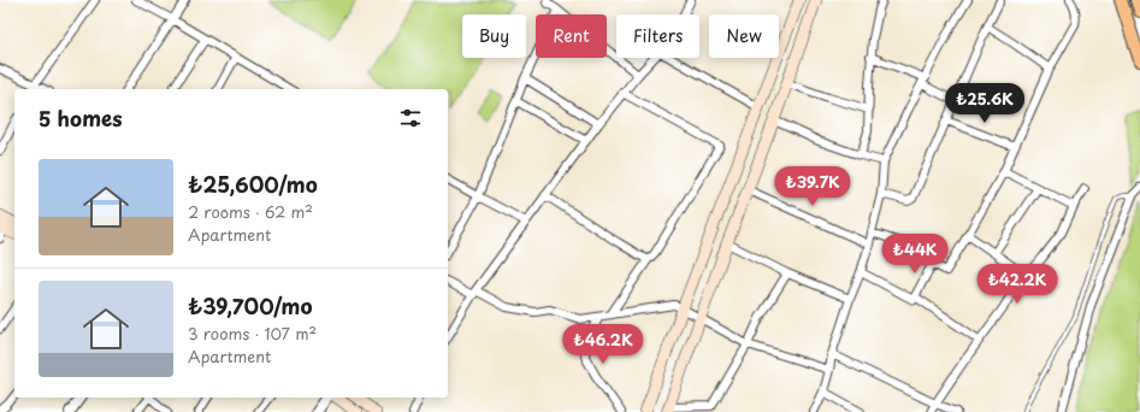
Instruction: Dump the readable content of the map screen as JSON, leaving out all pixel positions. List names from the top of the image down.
{
  "page": {
    "chip": [
      "Buy",
      "Rent",
      "Filters",
      "New"
    ],
    "price": [
      "₺25.6K",
      "₺39.7K",
      "₺44K",
      "₺42.2K",
      "₺46.2K"
    ],
    "heading": "5 homes",
    "list": [
      {
        "name": "₺25,600/mo",
        "note": "2 rooms · 62 m² · Apartment"
      },
      {
        "name": "₺39,700/mo",
        "note": "3 rooms · 107 m² · Apartment"
      }
    ]
  }
}
